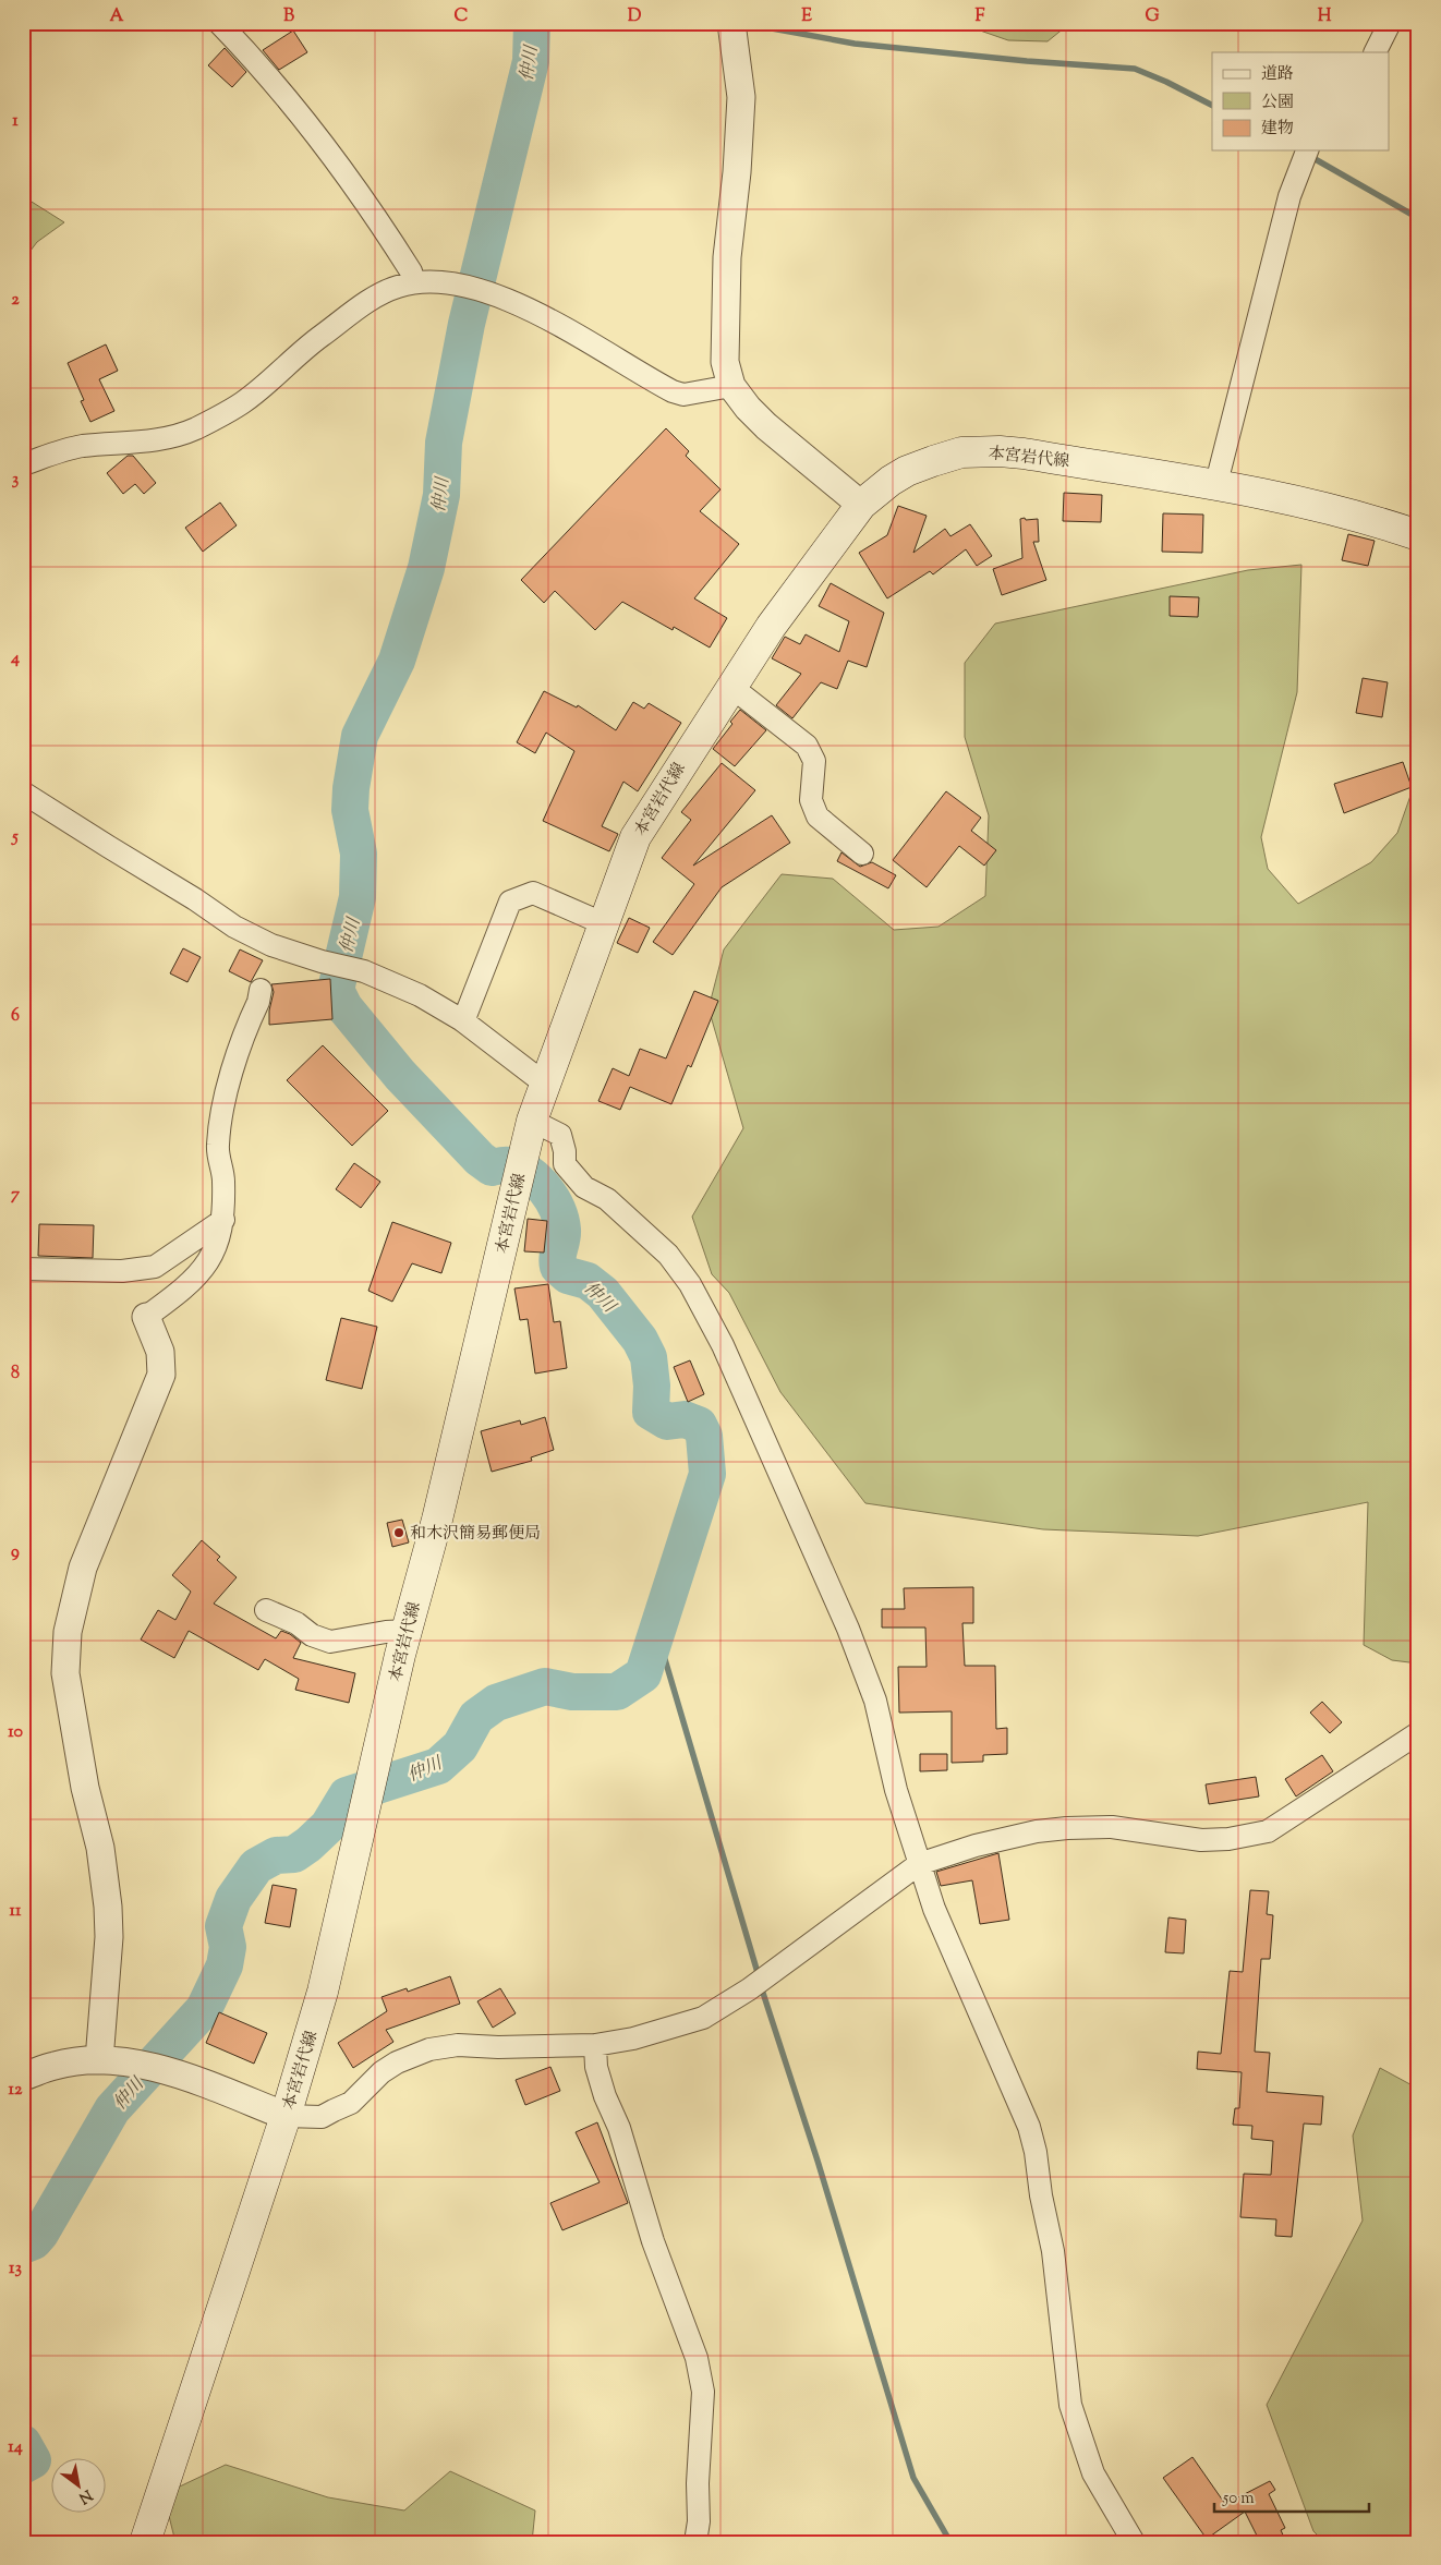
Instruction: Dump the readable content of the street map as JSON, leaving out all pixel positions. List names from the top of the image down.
{
  "streets": {
    "main road": ["本宮岩代線"]
  },
  "water": ["仲川"],
  "places": ["和木沢簡易郵便局"],
  "legend": ["道路", "公園", "建物"],
  "scale_bar": "50 m",
  "north": "bottom right",
  "grid": {
    "columns": [
      "A",
      "B",
      "C",
      "D",
      "E",
      "F",
      "G",
      "H"
    ],
    "rows": [
      "1",
      "2",
      "3",
      "4",
      "5",
      "6",
      "7",
      "8",
      "9",
      "10",
      "11",
      "12",
      "13",
      "14"
    ]
  }
}
